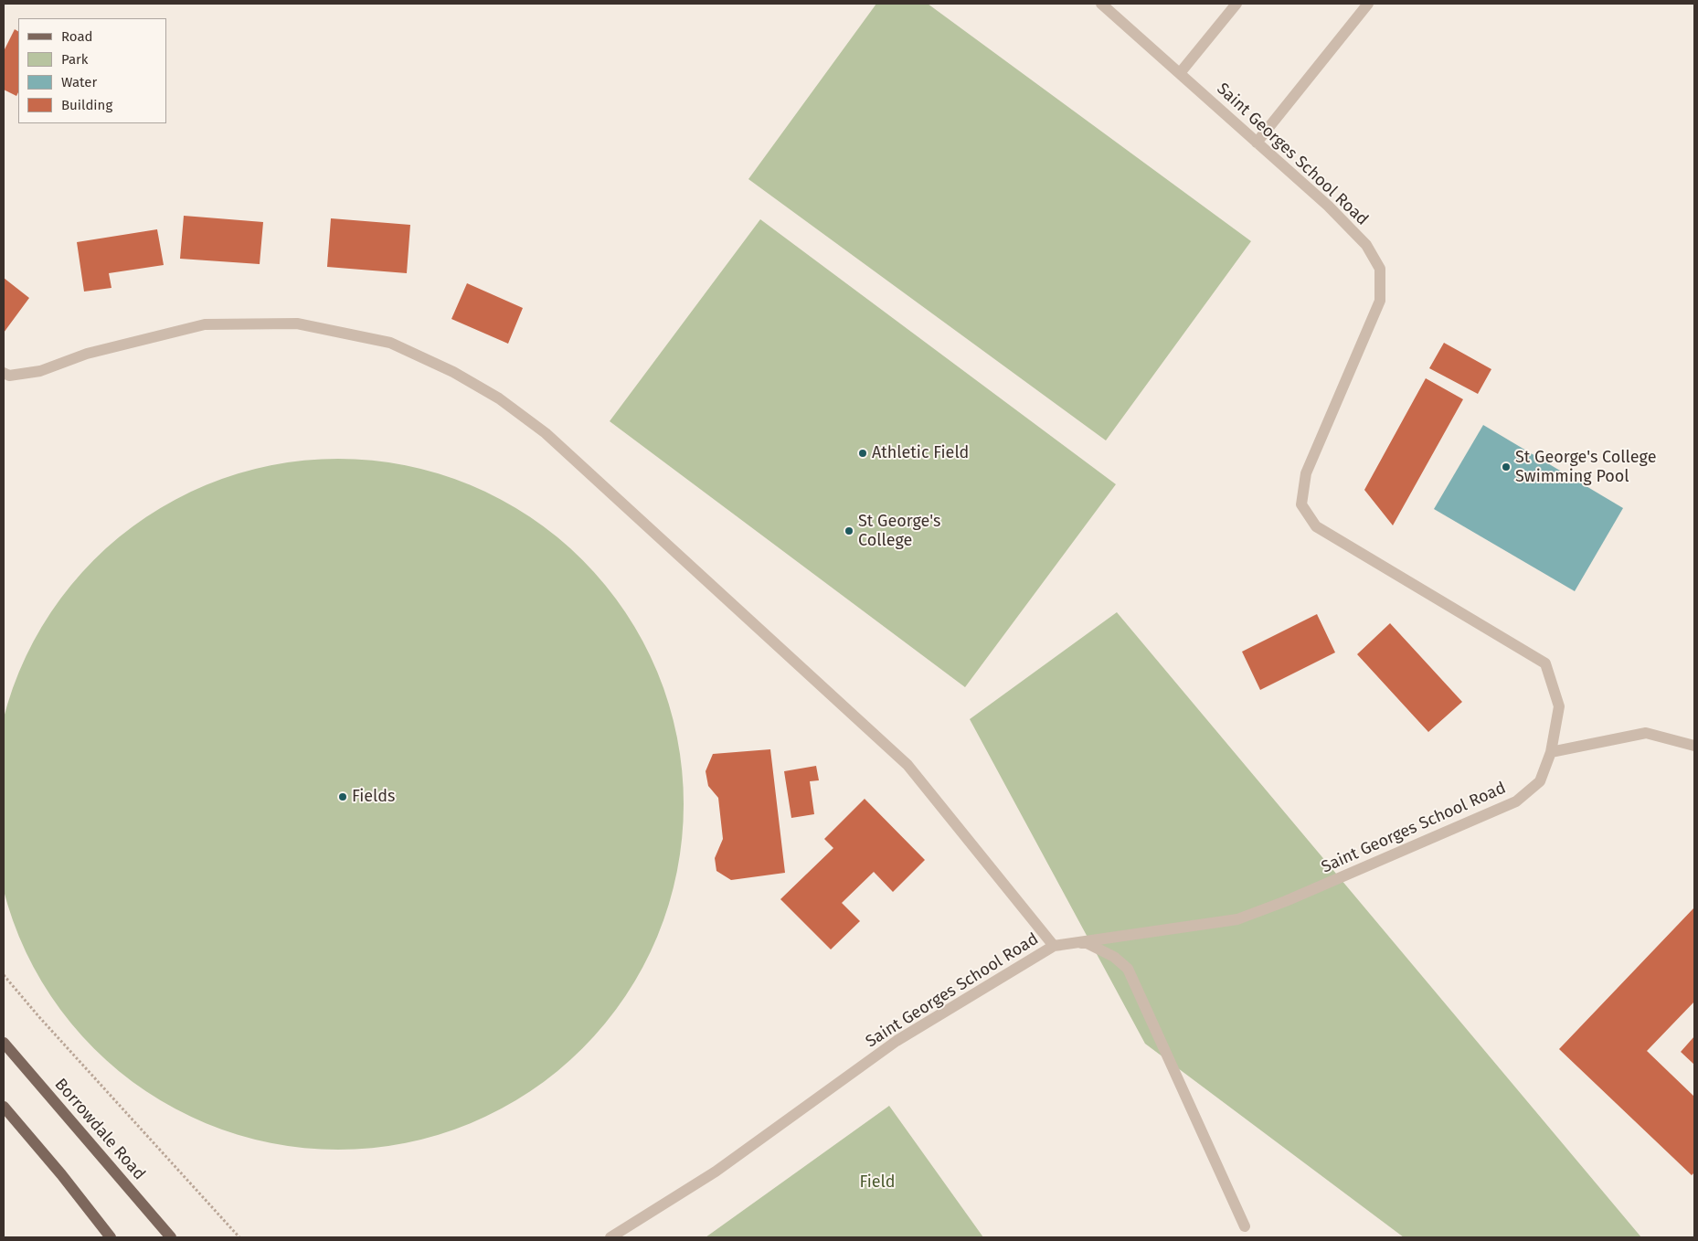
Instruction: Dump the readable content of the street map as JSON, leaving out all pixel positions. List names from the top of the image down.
{
  "streets": {
    "main road": ["Borrowdale Road"],
    "lane": ["Saint Georges School Road"]
  },
  "parks": ["Field"],
  "places": [
    "Athletic Field",
    "St George's College Swimming Pool",
    "St George's College",
    "Fields"
  ],
  "legend": [
    "Road",
    "Park",
    "Water",
    "Building"
  ]
}
